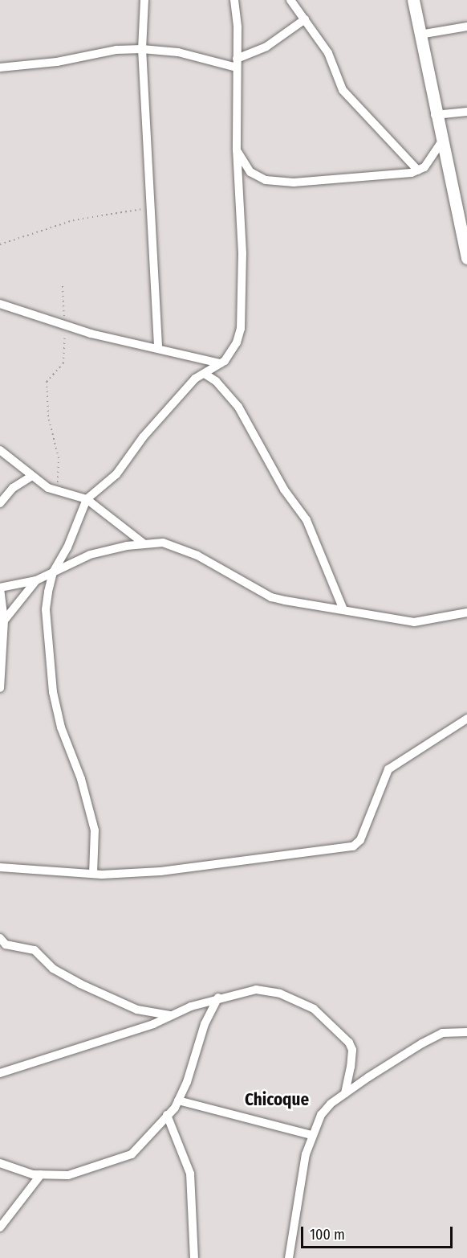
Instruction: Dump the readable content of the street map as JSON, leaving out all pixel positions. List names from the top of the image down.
{
  "districts": ["Chicoque"],
  "scale_bar": "100 m"
}
